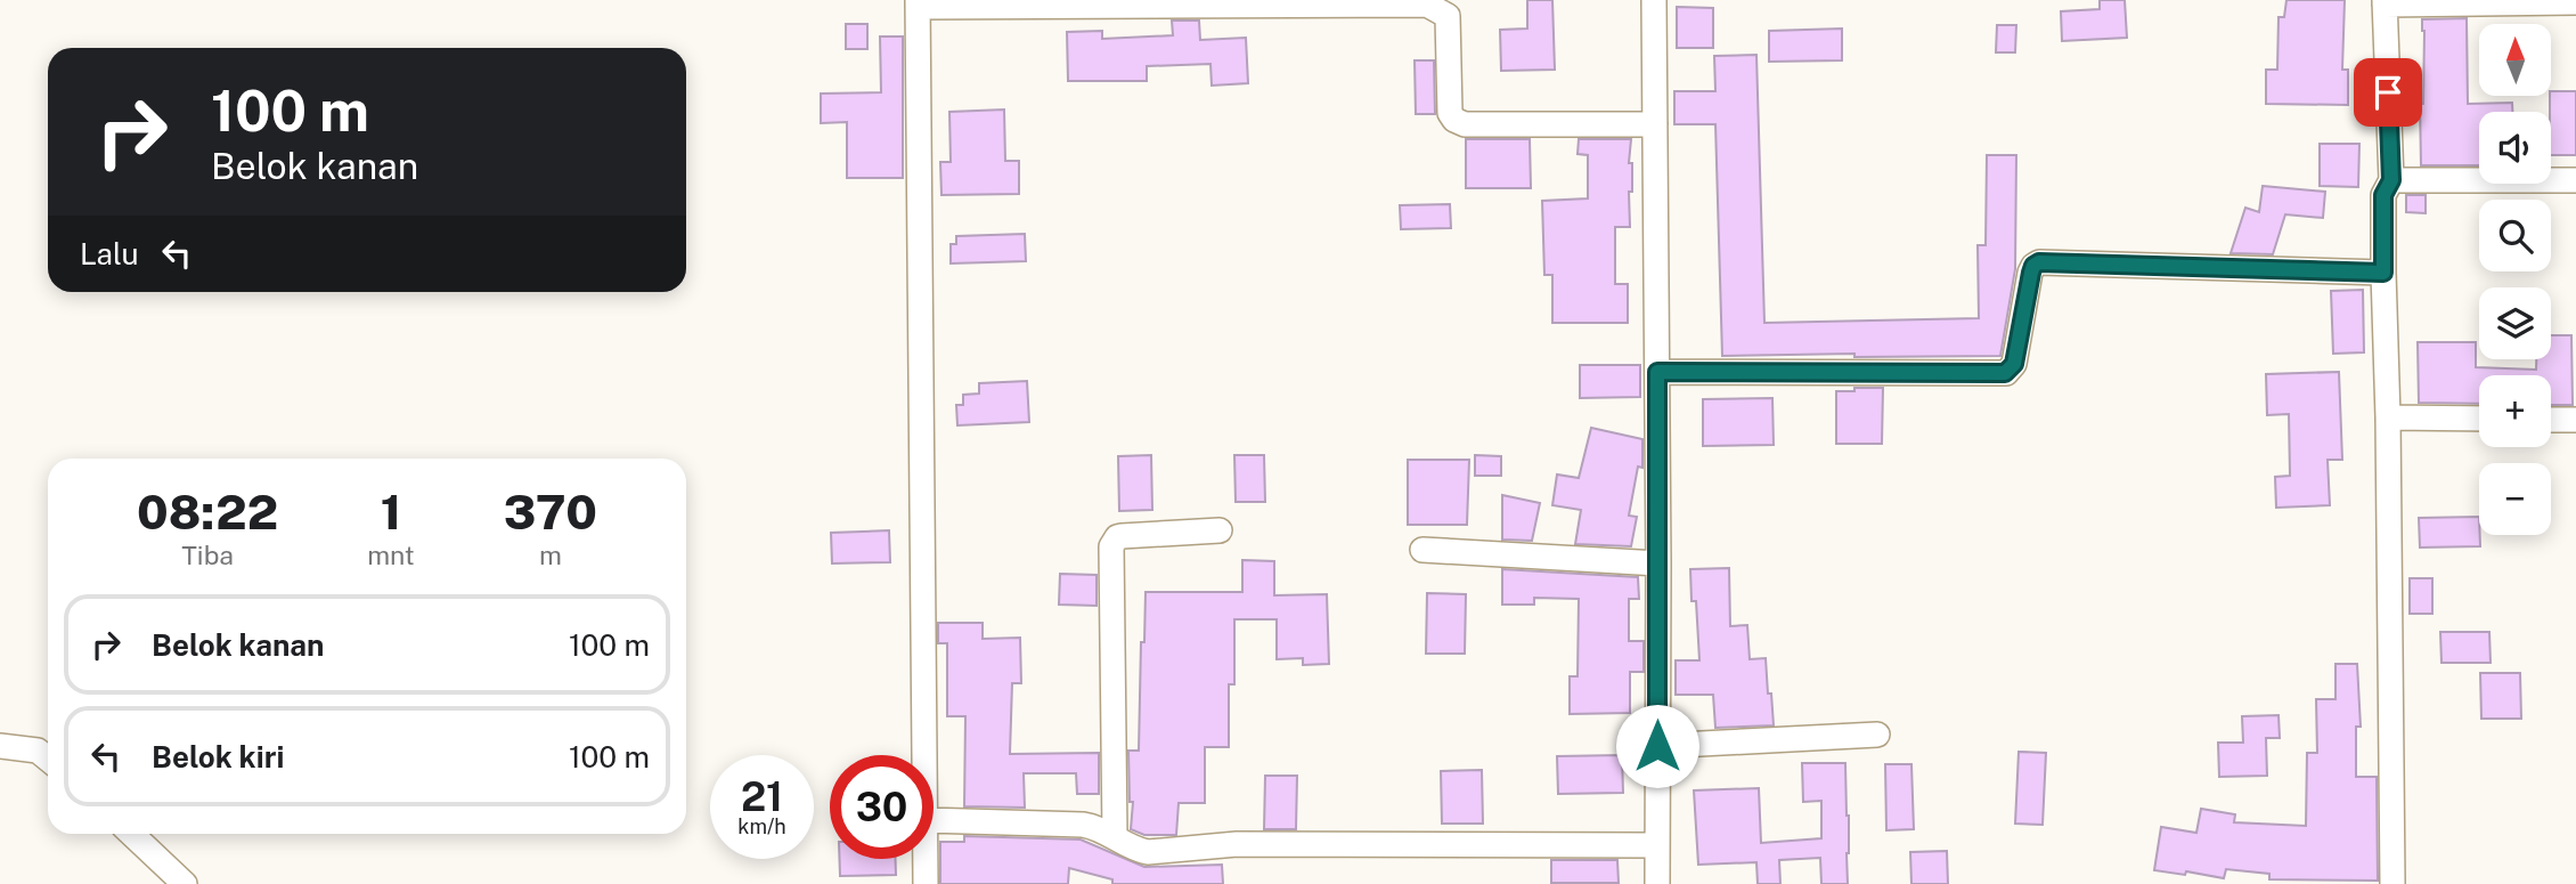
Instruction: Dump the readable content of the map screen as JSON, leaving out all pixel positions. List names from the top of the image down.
{
  "north": "top",
  "page": {
    "map_buttons": ["+", "−"],
    "turn": ["100 m", "Belok kanan"],
    "then": "Lalu",
    "eta": [
      "08:22",
      "Tiba",
      "1",
      "mnt",
      "370",
      "m"
    ],
    "list": [
      {
        "name": "Belok kanan",
        "value": "100 m"
      },
      {
        "name": "Belok kiri",
        "value": "100 m"
      }
    ],
    "speed": "21 km/h",
    "limit": "30"
  }
}
